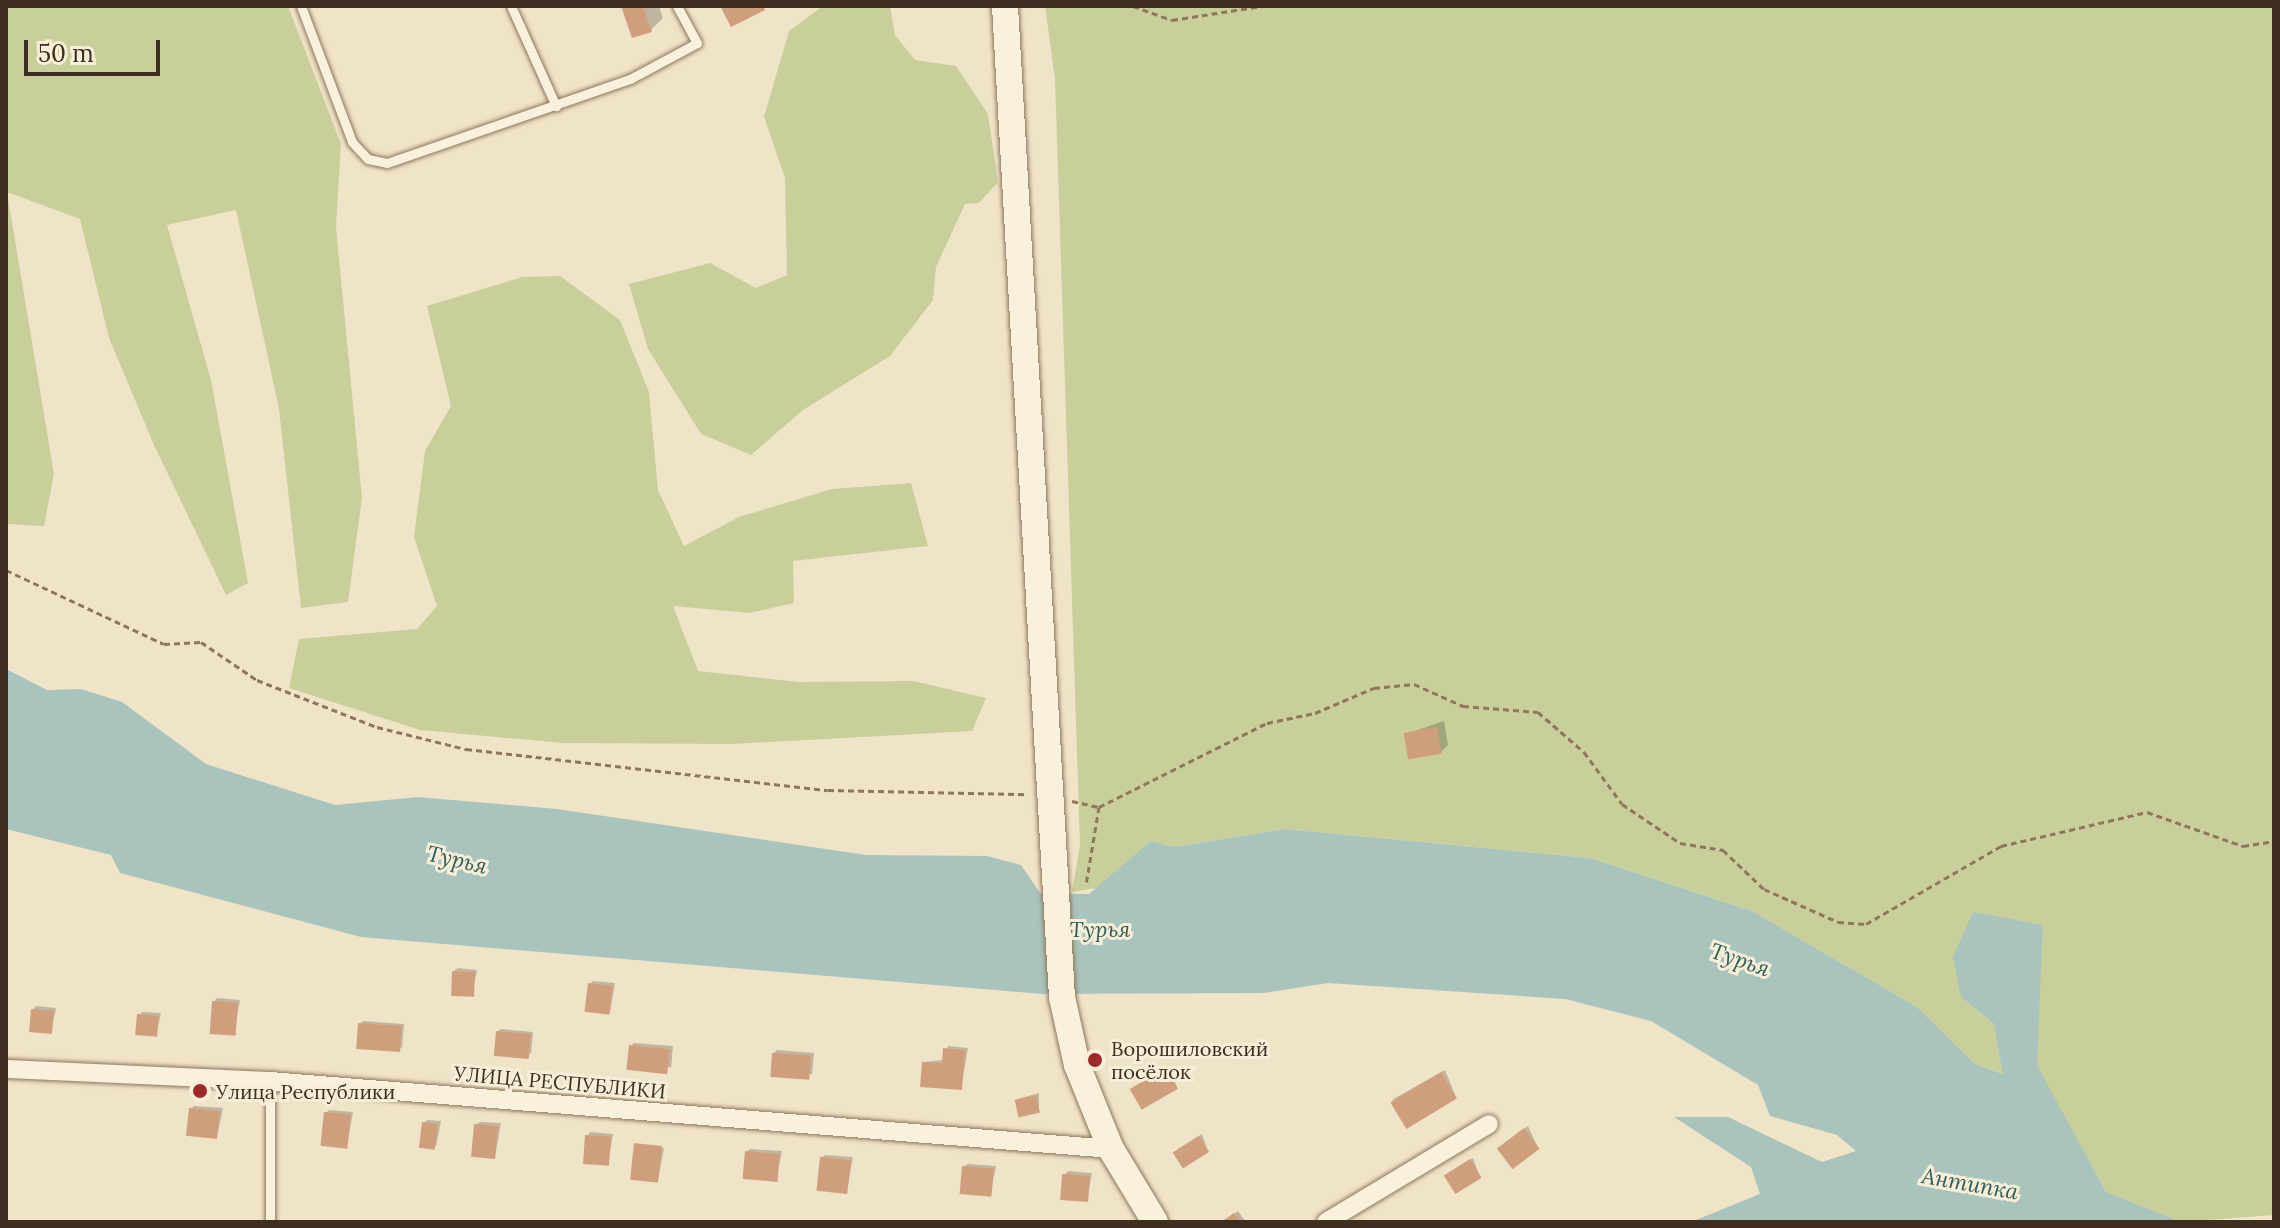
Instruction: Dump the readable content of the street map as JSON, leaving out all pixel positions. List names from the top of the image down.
{
  "streets": {
    "street": ["УЛИЦА РЕСПУБЛИКИ"]
  },
  "water": ["Турья", "Антипка"],
  "places": ["Ворошиловский посёлок", "Улица Республики"],
  "scale_bar": "50 m"
}
